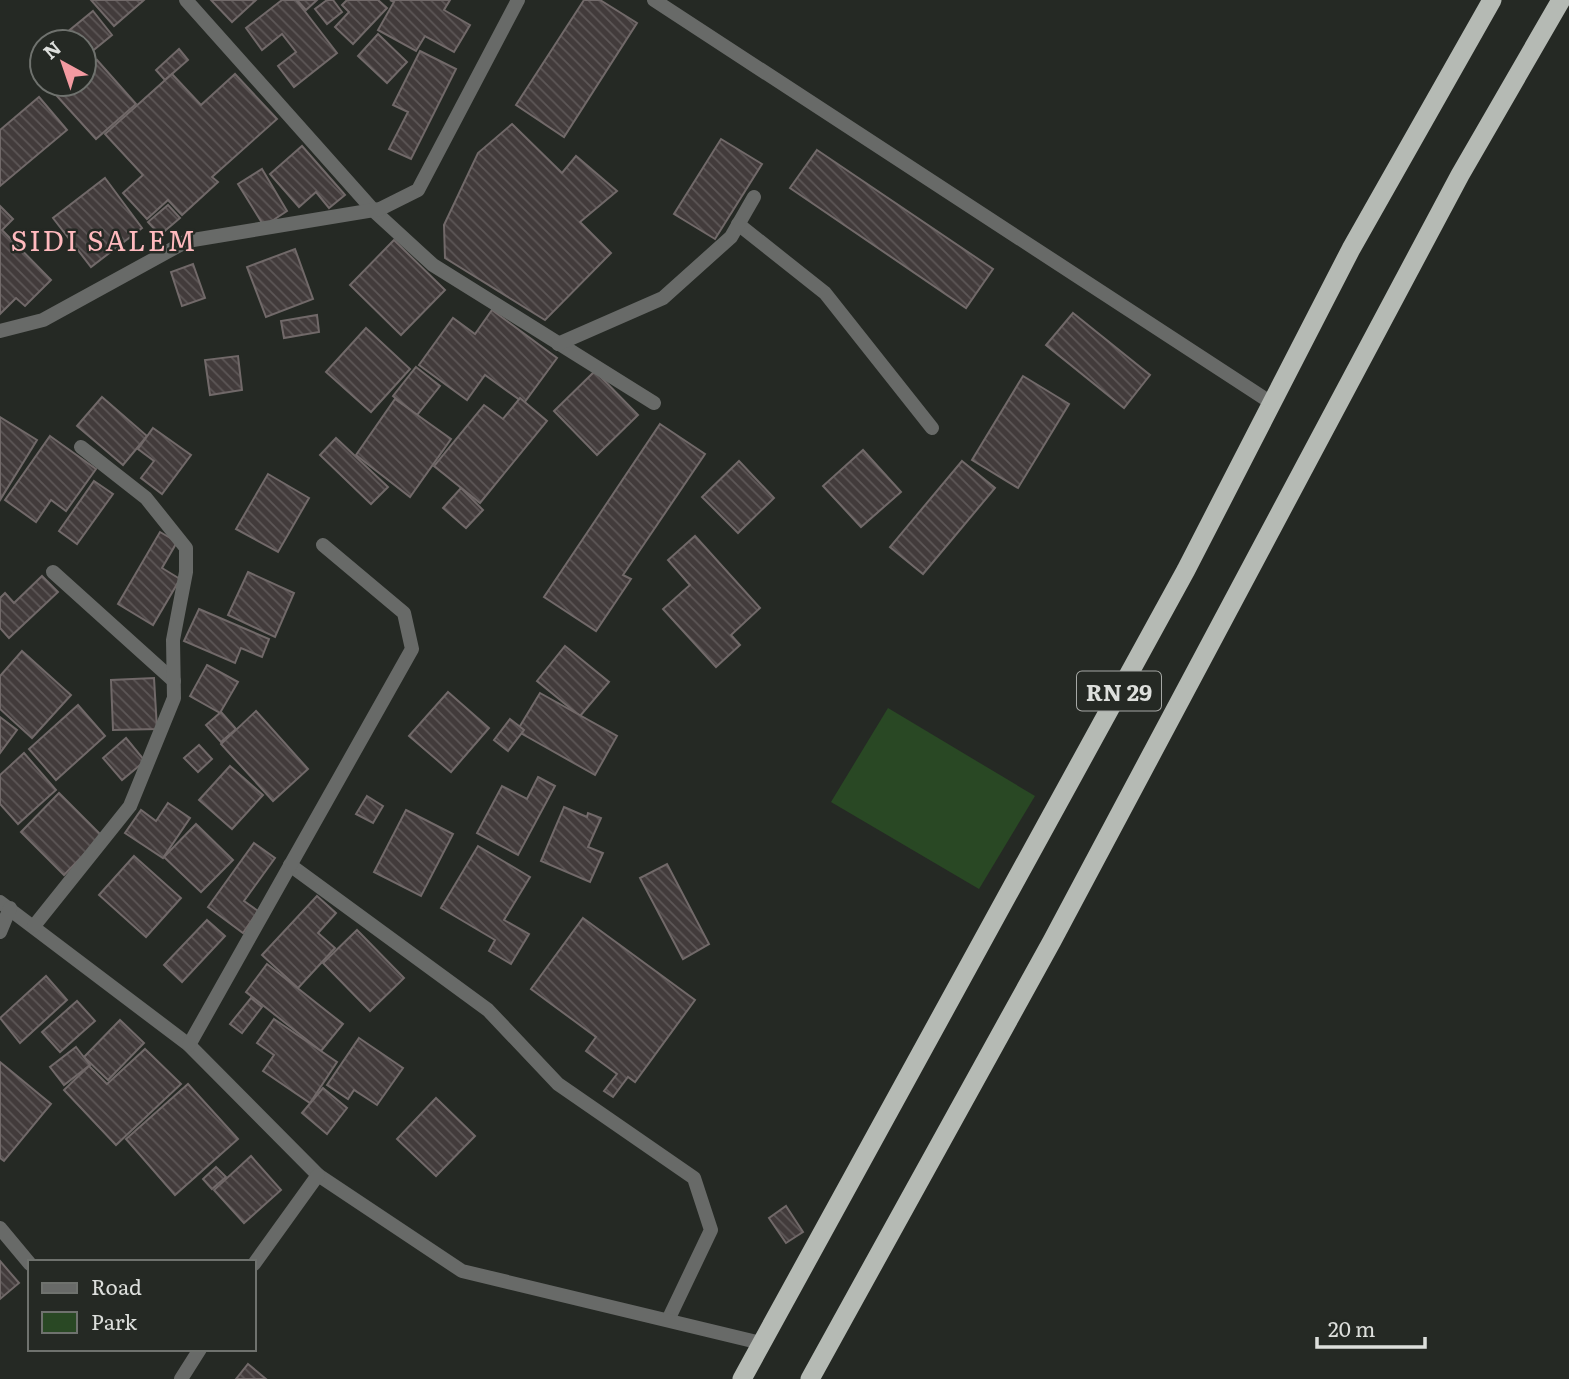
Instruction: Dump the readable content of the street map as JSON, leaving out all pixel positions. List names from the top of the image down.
{
  "streets": {
    "highway": ["RN 29"]
  },
  "districts": ["SIDI SALEM"],
  "legend": ["Road", "Park"],
  "scale_bar": "20 m",
  "north": "top left"
}
